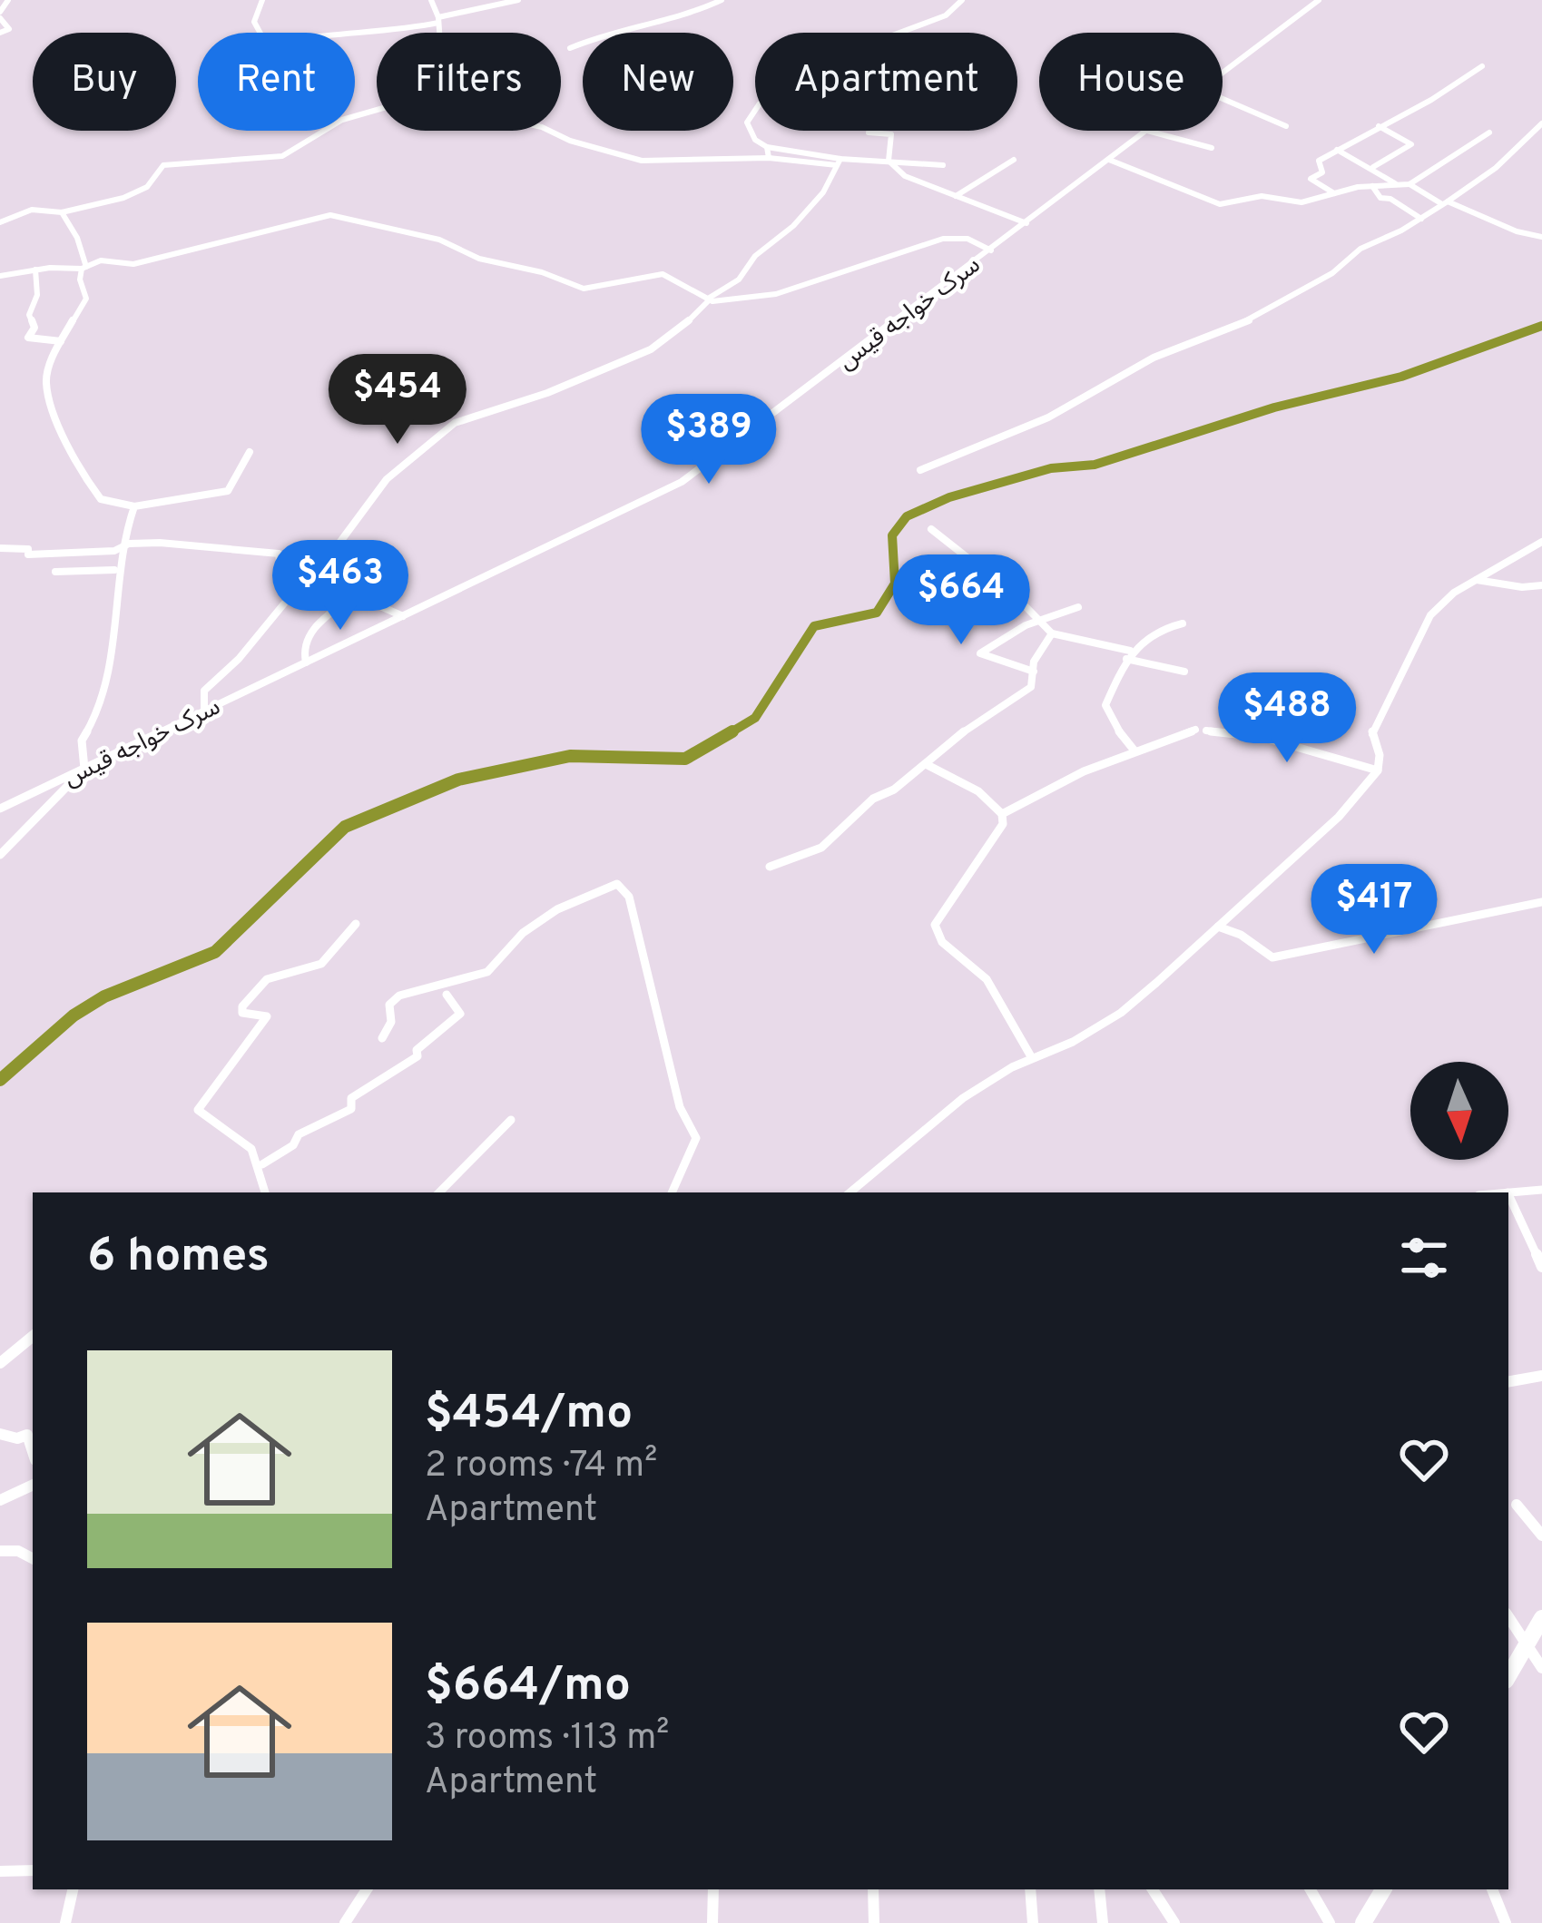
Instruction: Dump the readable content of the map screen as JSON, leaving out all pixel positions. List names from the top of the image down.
{
  "streets": {
    "street": ["سرک خواجه قیس"]
  },
  "north": "bottom",
  "page": {
    "chip": [
      "Buy",
      "Rent",
      "Filters",
      "New",
      "Apartment",
      "House"
    ],
    "price": [
      "$454",
      "$389",
      "$463",
      "$664",
      "$488",
      "$417"
    ],
    "heading": "6 homes",
    "list": [
      {
        "name": "$454/mo",
        "note": "2 rooms · 74 m² · Apartment"
      },
      {
        "name": "$664/mo",
        "note": "3 rooms · 113 m² · Apartment"
      }
    ]
  }
}
